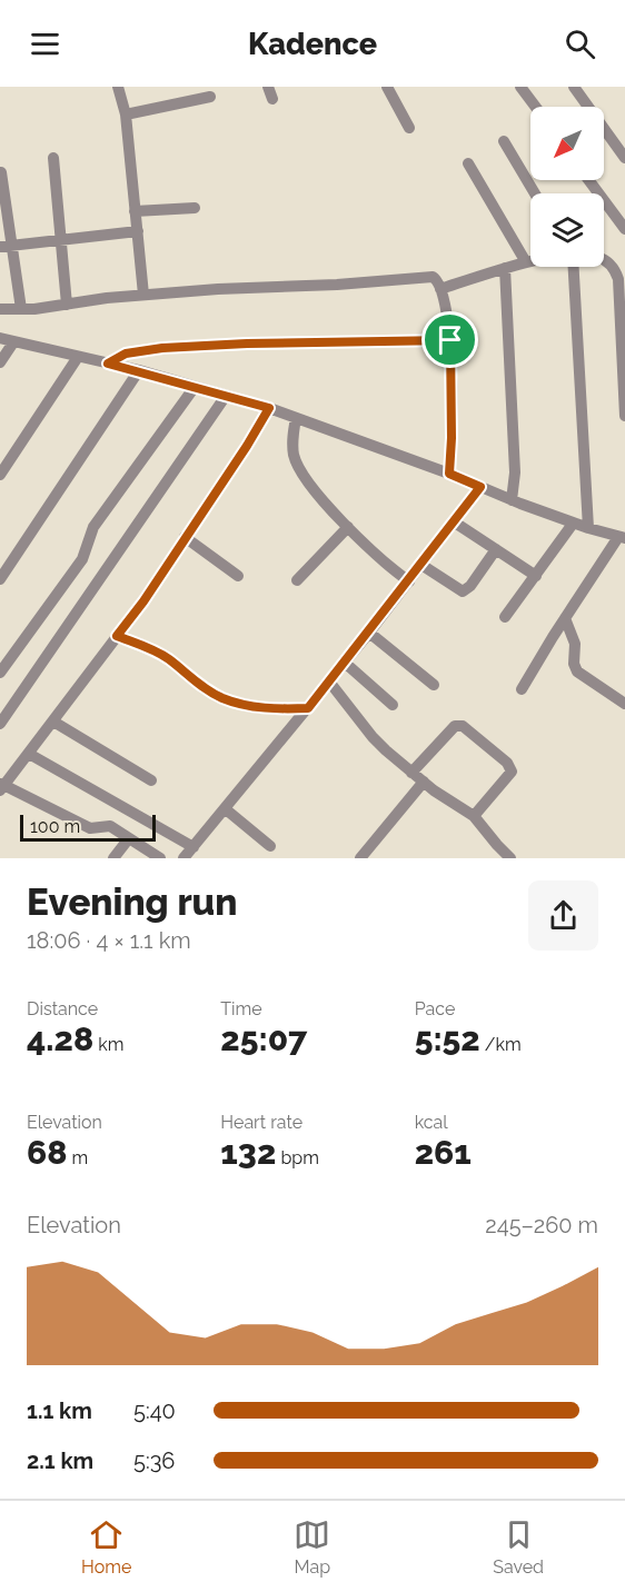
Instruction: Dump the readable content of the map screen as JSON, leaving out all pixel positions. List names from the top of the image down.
{
  "scale_bar": "100 m",
  "north": "bottom left",
  "page": {
    "header": "Kadence",
    "scale": "100 m",
    "heading": ["Evening run", "18:06 · 4 × 1.1 km"],
    "stats": [
      ["Distance", "4.28 km"],
      ["Time", "25:07"],
      ["Pace", "5:52 /km"],
      ["Elevation", "68 m"],
      ["Heart rate", "132 bpm"],
      ["kcal", "261"]
    ],
    "chart": ["Elevation", "245–260 m"],
    "list": [
      {
        "name": "1.1 km",
        "note": "5:40"
      },
      {
        "name": "2.1 km",
        "note": "5:36"
      }
    ],
    "tabs": ["Home", "Map", "Saved"]
  }
}
